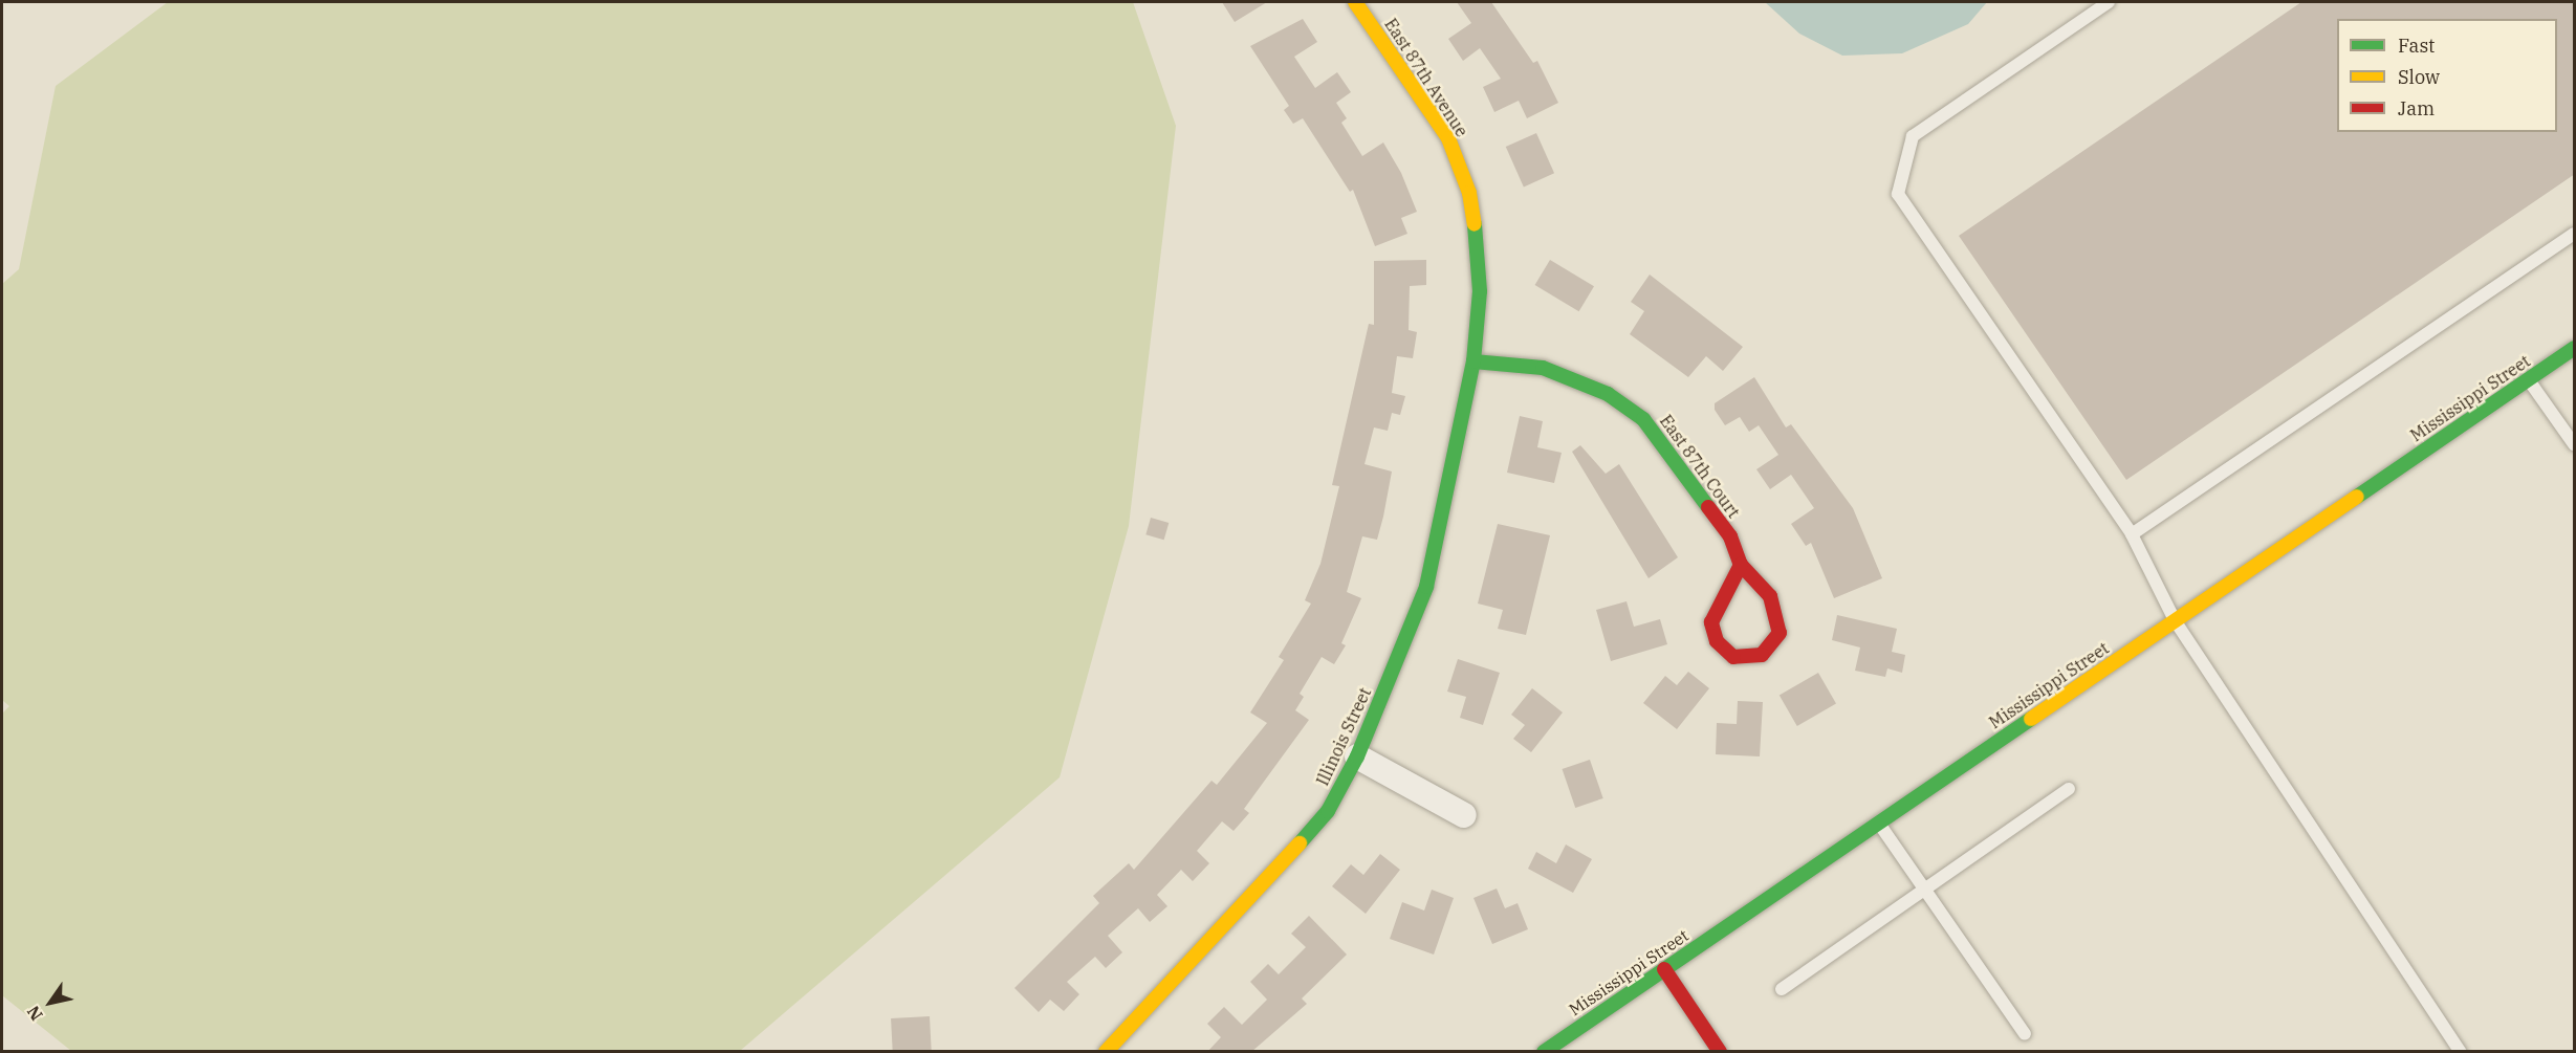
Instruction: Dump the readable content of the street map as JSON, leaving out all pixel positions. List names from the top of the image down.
{
  "streets": {
    "street": [
      "East 87th Avenue",
      "Mississippi Street",
      "East 87th Court",
      "Illinois Street"
    ]
  },
  "crossings": [
    ["East 87th Avenue", "East 87th Court"],
    ["East 87th Avenue", "Illinois Street"],
    ["East 87th Court", "Illinois Street"]
  ],
  "legend": ["Fast", "Slow", "Jam"],
  "north": "bottom left"
}
